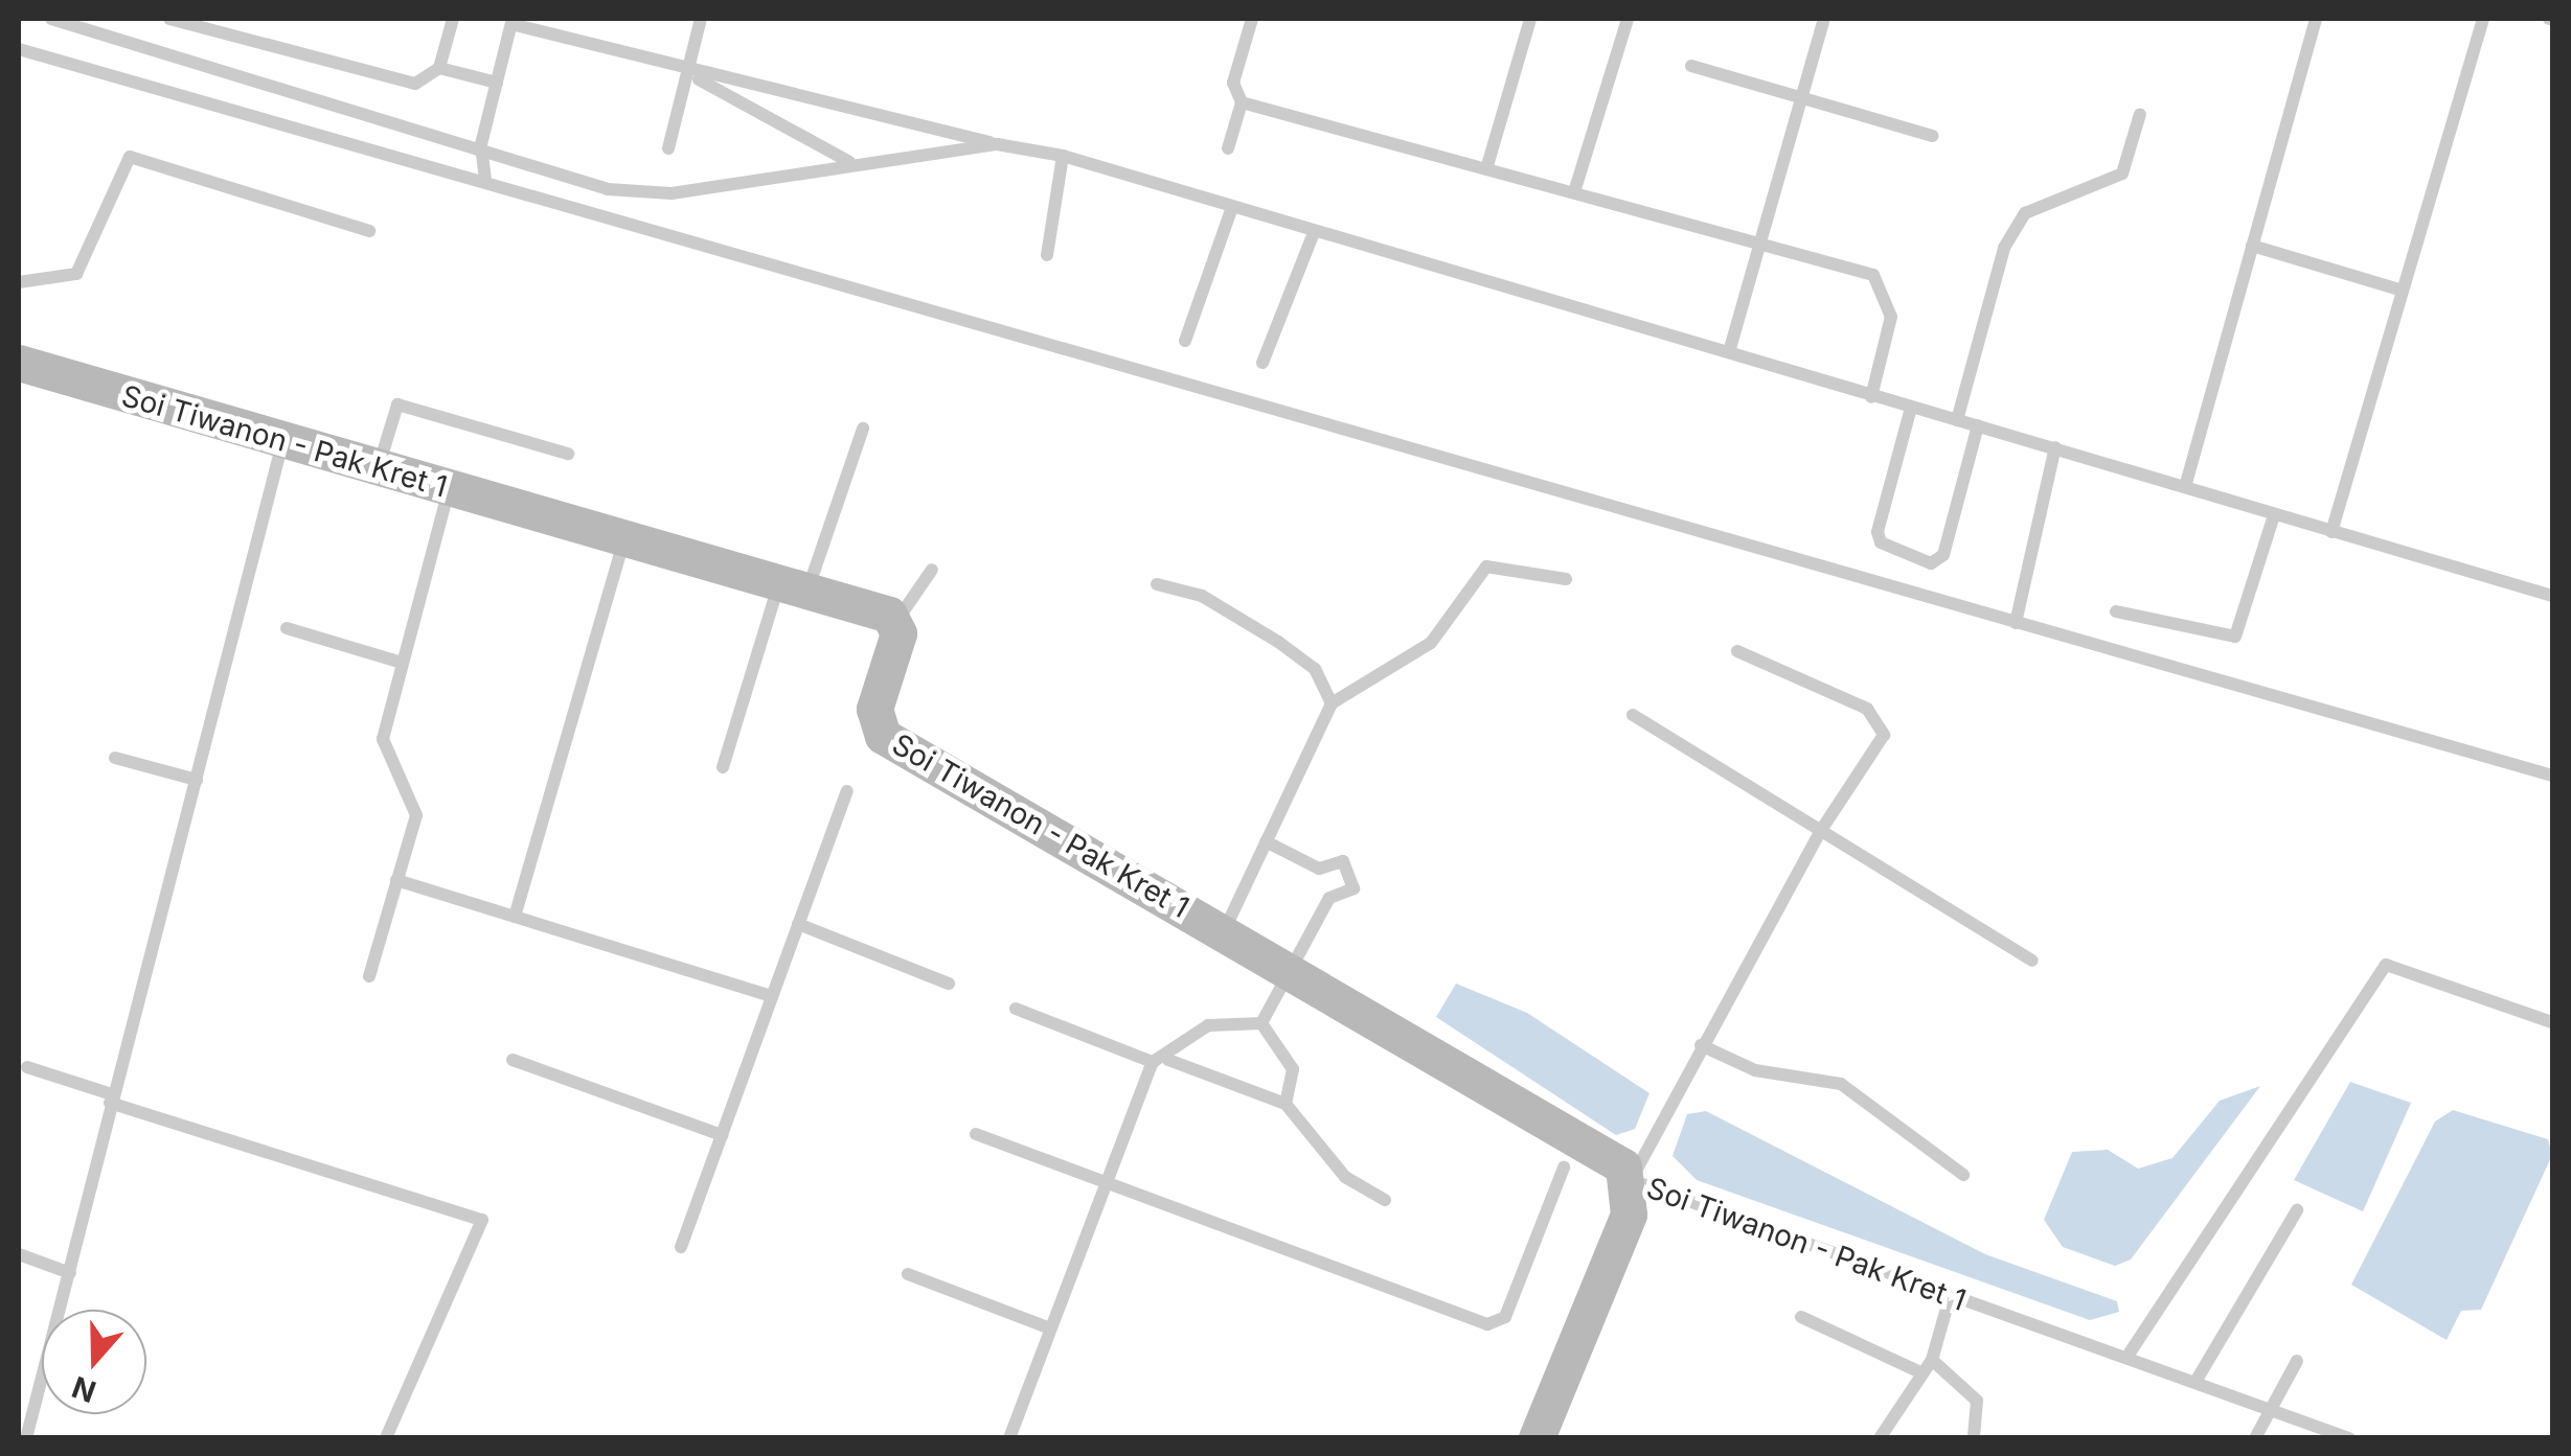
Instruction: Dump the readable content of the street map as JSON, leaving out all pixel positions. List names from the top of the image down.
{
  "streets": {
    "street": ["Soi Tiwanon - Pak Kret 1"]
  },
  "north": "bottom"
}
